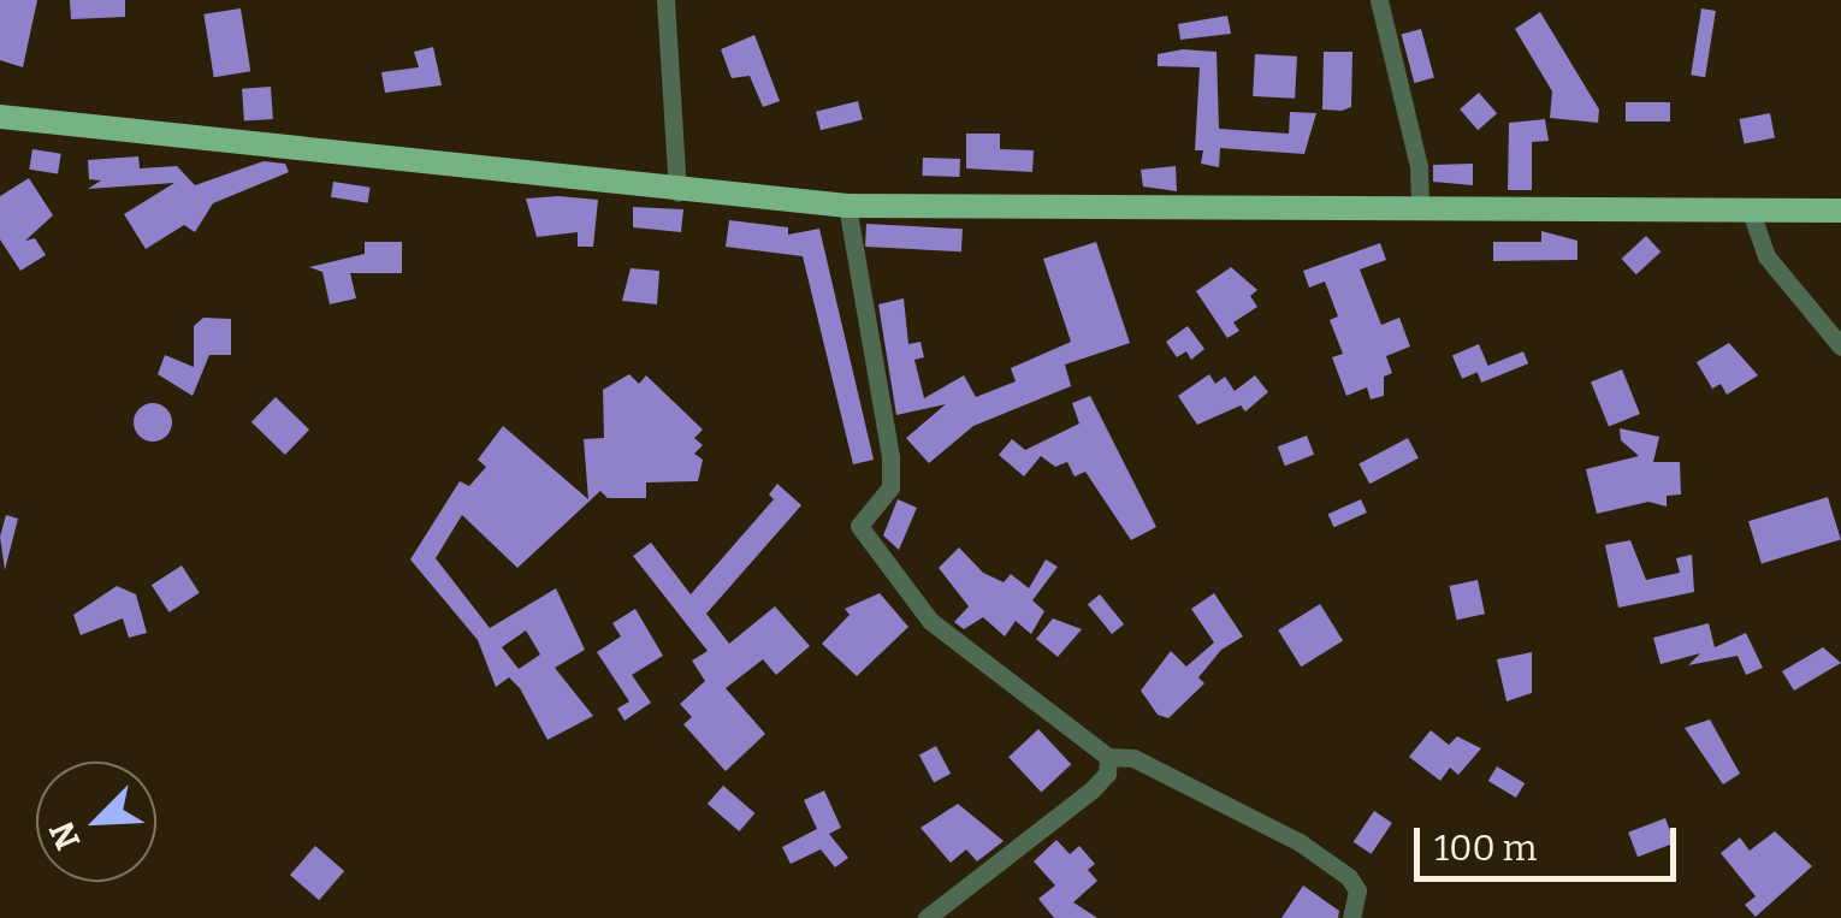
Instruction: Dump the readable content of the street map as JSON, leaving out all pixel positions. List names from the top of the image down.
{
  "scale_bar": "100 m",
  "north": "bottom left"
}
